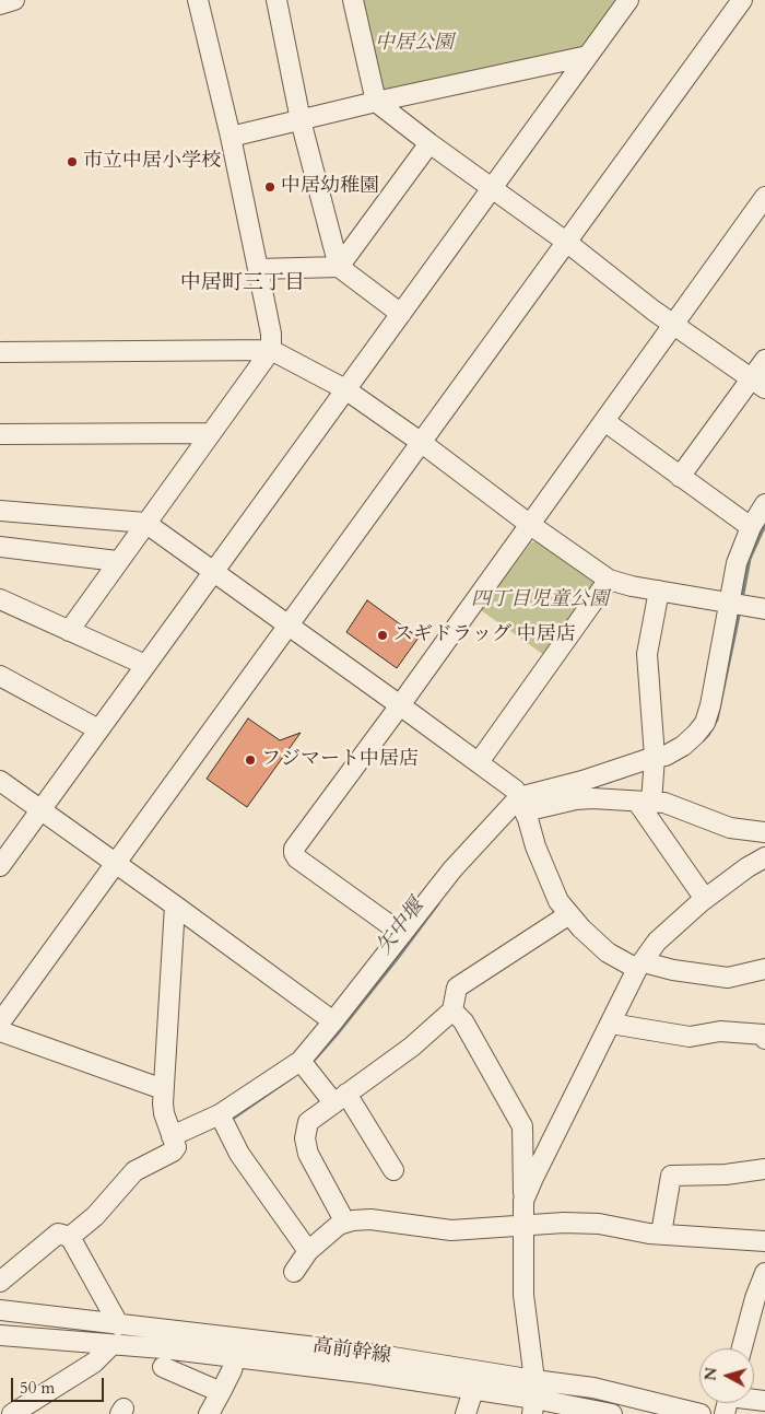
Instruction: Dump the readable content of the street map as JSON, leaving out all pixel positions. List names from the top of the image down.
{
  "streets": {
    "street": ["高前幹線"]
  },
  "districts": ["中居町三丁目"],
  "water": ["矢中堰"],
  "parks": ["中居公園", "四丁目児童公園"],
  "places": [
    "市立中居小学校",
    "中居幼稚園",
    "スギドラッグ 中居店",
    "フジマート中居店"
  ],
  "scale_bar": "50 m",
  "north": "left"
}
